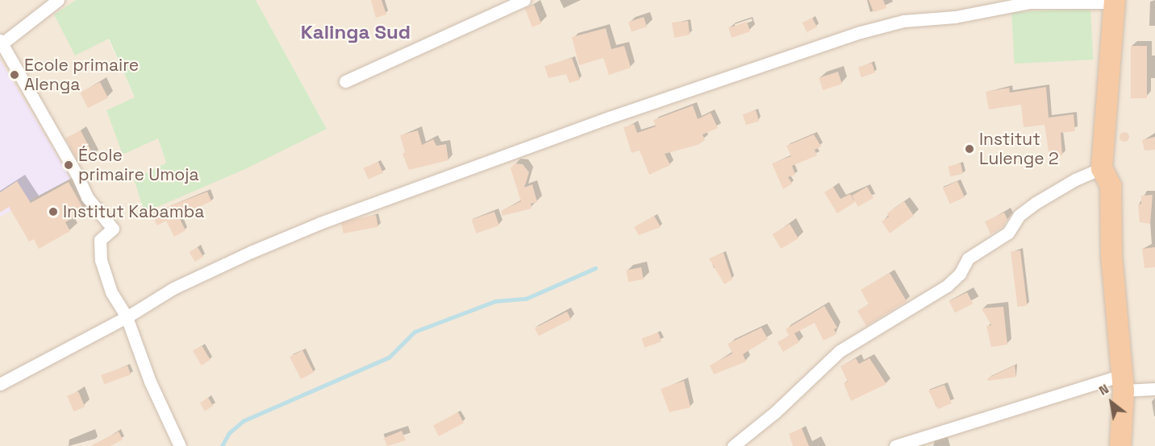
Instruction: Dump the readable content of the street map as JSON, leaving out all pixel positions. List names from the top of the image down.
{
  "districts": ["Kalinga Sud"],
  "places": [
    "Ecole primaire Alenga",
    "Institut Lulenge 2",
    "École primaire Umoja",
    "Institut Kabamba"
  ],
  "north": "top left"
}
